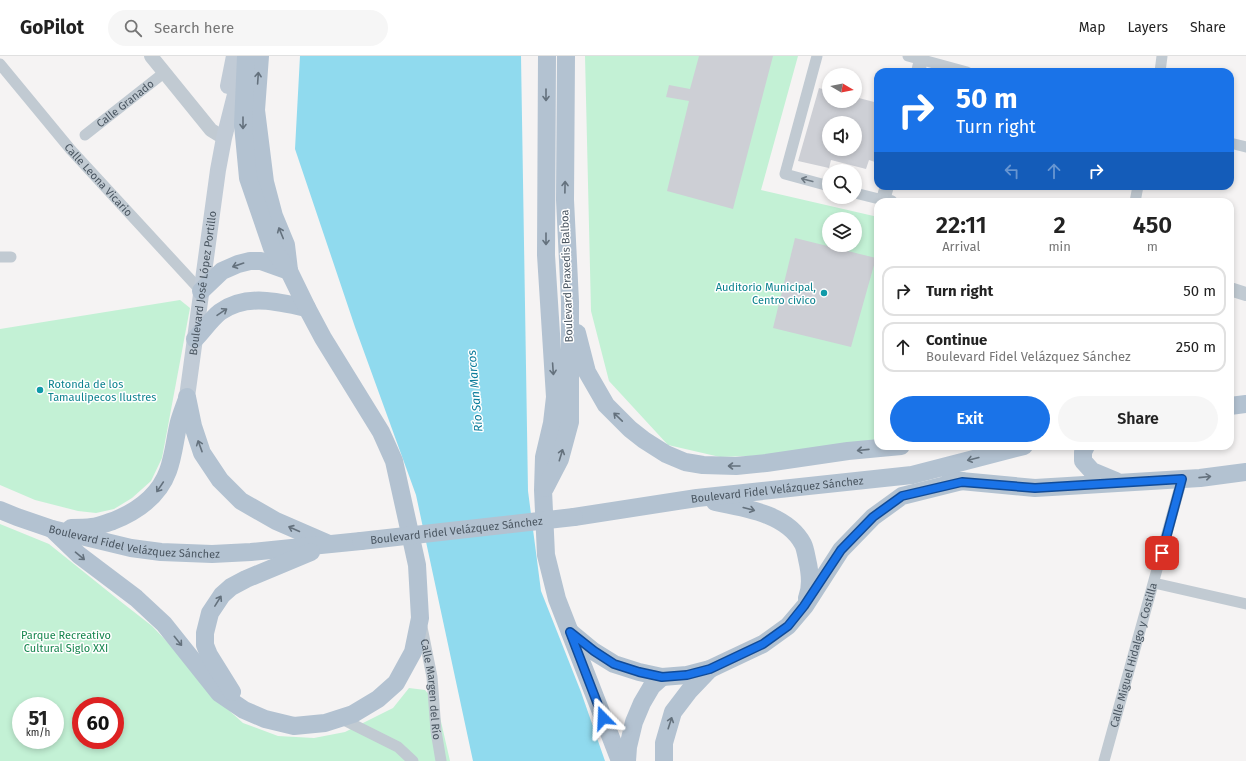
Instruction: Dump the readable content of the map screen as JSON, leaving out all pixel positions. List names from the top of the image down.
{
  "streets": {
    "main road": ["Boulevard Praxedis Balboa", "Boulevard José López Portillo", "Boulevard Fidel Velázquez Sánchez"],
    "street": [
      "Calle Granado",
      "Calle Leona Vicario",
      "Calle Miguel Hidalgo y Costilla",
      "Calle Margen del Río"
    ]
  },
  "crossings": [
    ["Calle Leona Vicario", "Boulevard José López Portillo"],
    ["Boulevard Fidel Velázquez Sánchez", "Calle Miguel Hidalgo y Costilla"]
  ],
  "water": ["Río San Marcos"],
  "parks": ["Parque Recreativo Cultural Siglo XXI"],
  "places": ["Auditorio Municipal, Centro civico", "Rotonda de los Tamaulipecos Ilustres"],
  "north": "right",
  "page": {
    "header": "GoPilot",
    "search": "Search here",
    "nav": ["Map", "Layers", "Share"],
    "turn": ["50 m", "Turn right"],
    "eta": [
      "22:11",
      "Arrival",
      "2",
      "min",
      "450",
      "m"
    ],
    "list": [
      {
        "name": "Turn right",
        "value": "50 m"
      },
      {
        "name": "Continue",
        "note": "Boulevard Fidel Velázquez Sánchez",
        "value": "250 m"
      }
    ],
    "buttons": ["Exit", "Share"],
    "speed": "51 km/h",
    "limit": "60"
  }
}
